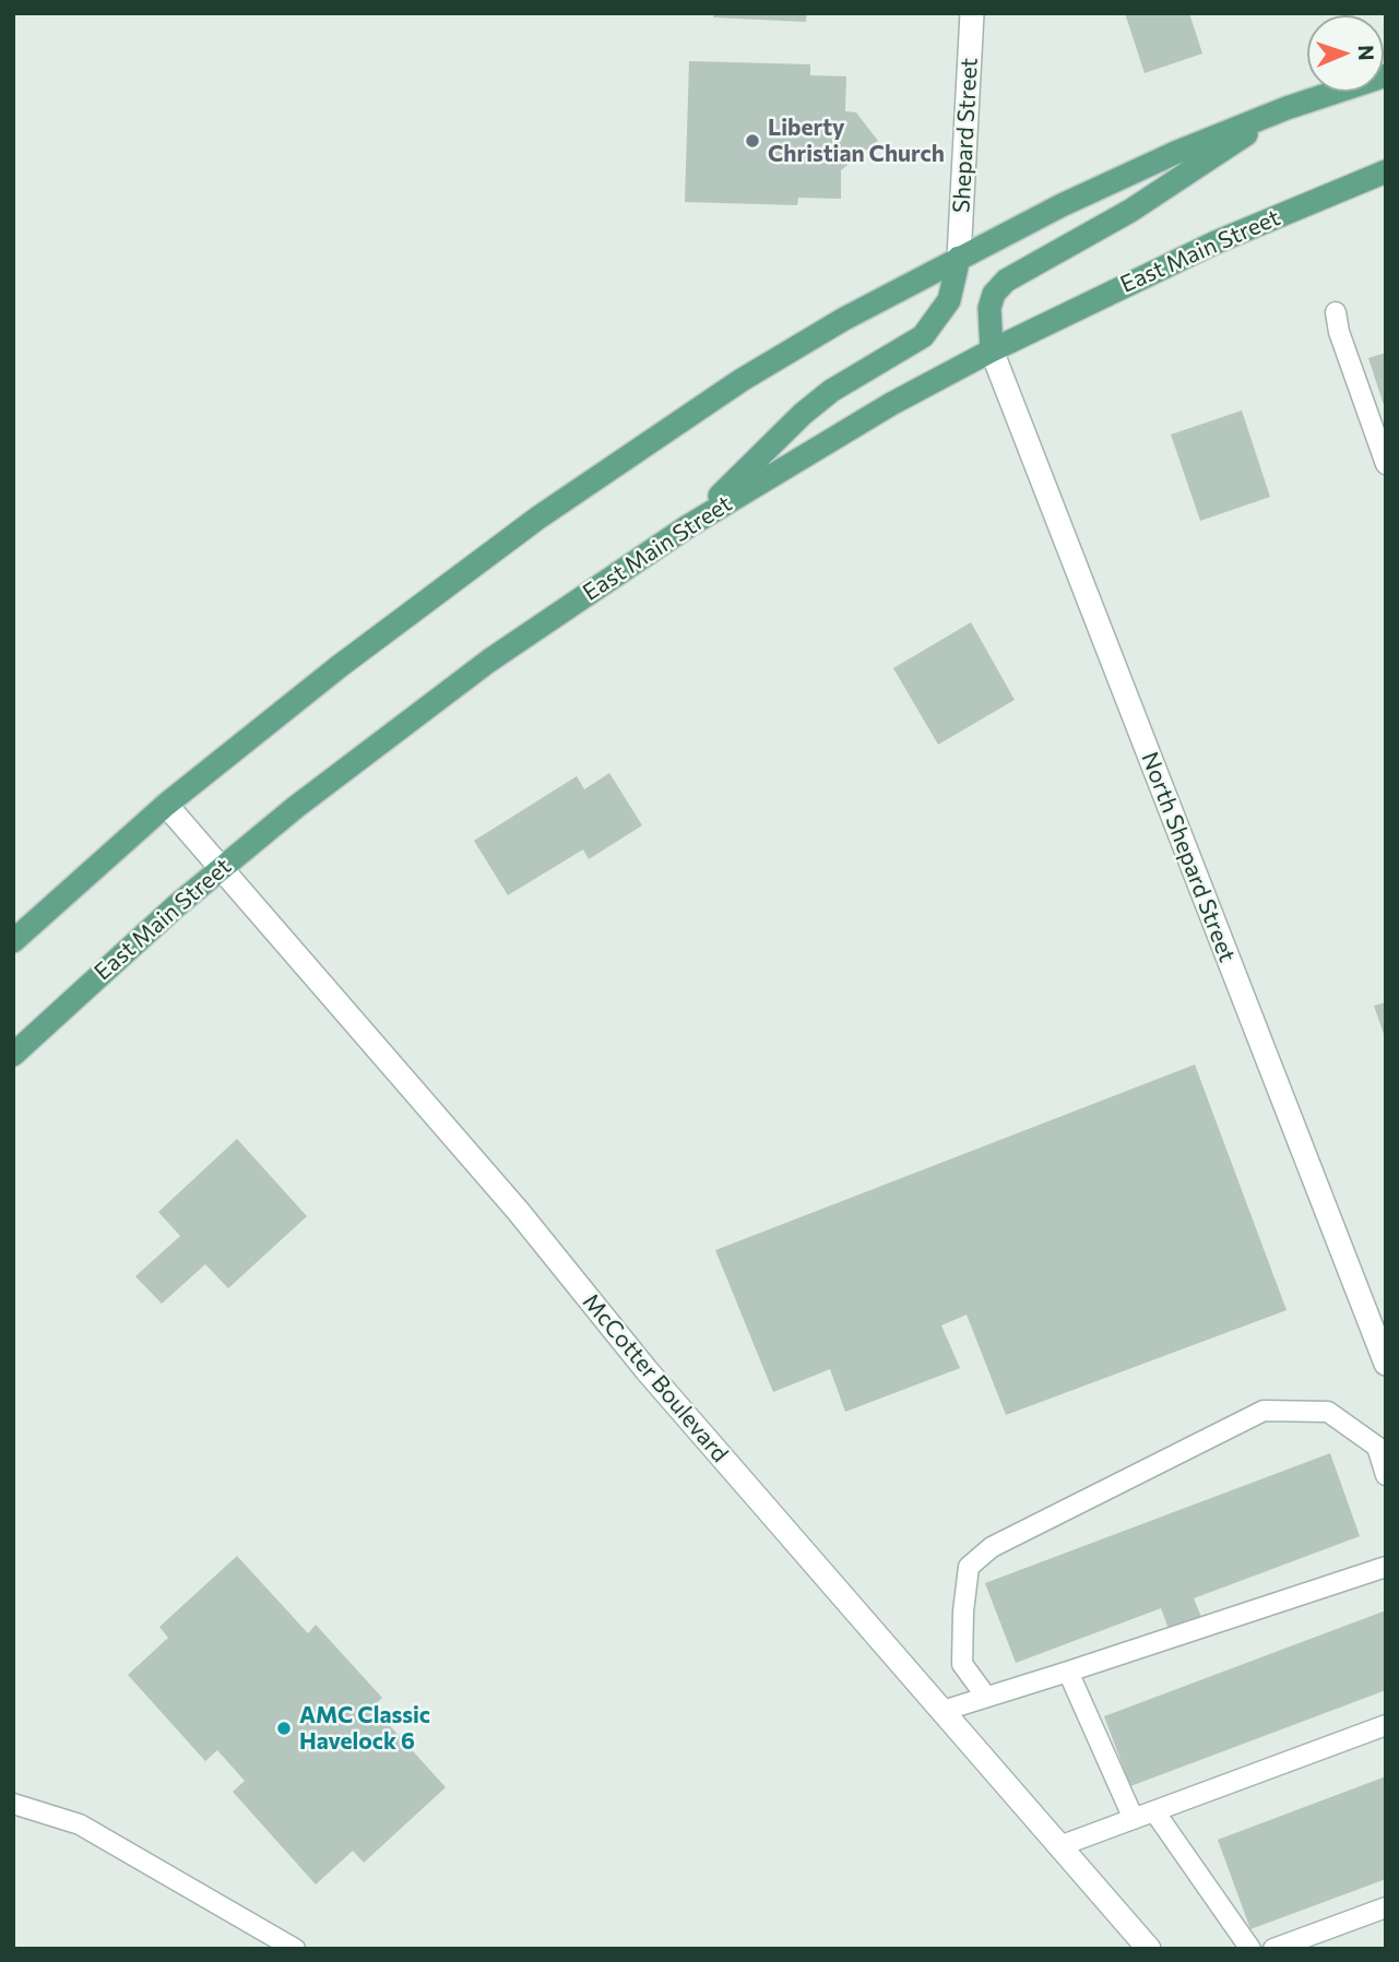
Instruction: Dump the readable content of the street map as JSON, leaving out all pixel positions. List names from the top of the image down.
{
  "streets": {
    "main road": ["East Main Street"],
    "street": ["Shepard Street", "North Shepard Street", "McCotter Boulevard"]
  },
  "crossings": [
    ["East Main Street", "North Shepard Street"],
    ["East Main Street", "McCotter Boulevard"]
  ],
  "places": ["Liberty Christian Church", "AMC Classic Havelock 6"],
  "north": "right"
}
